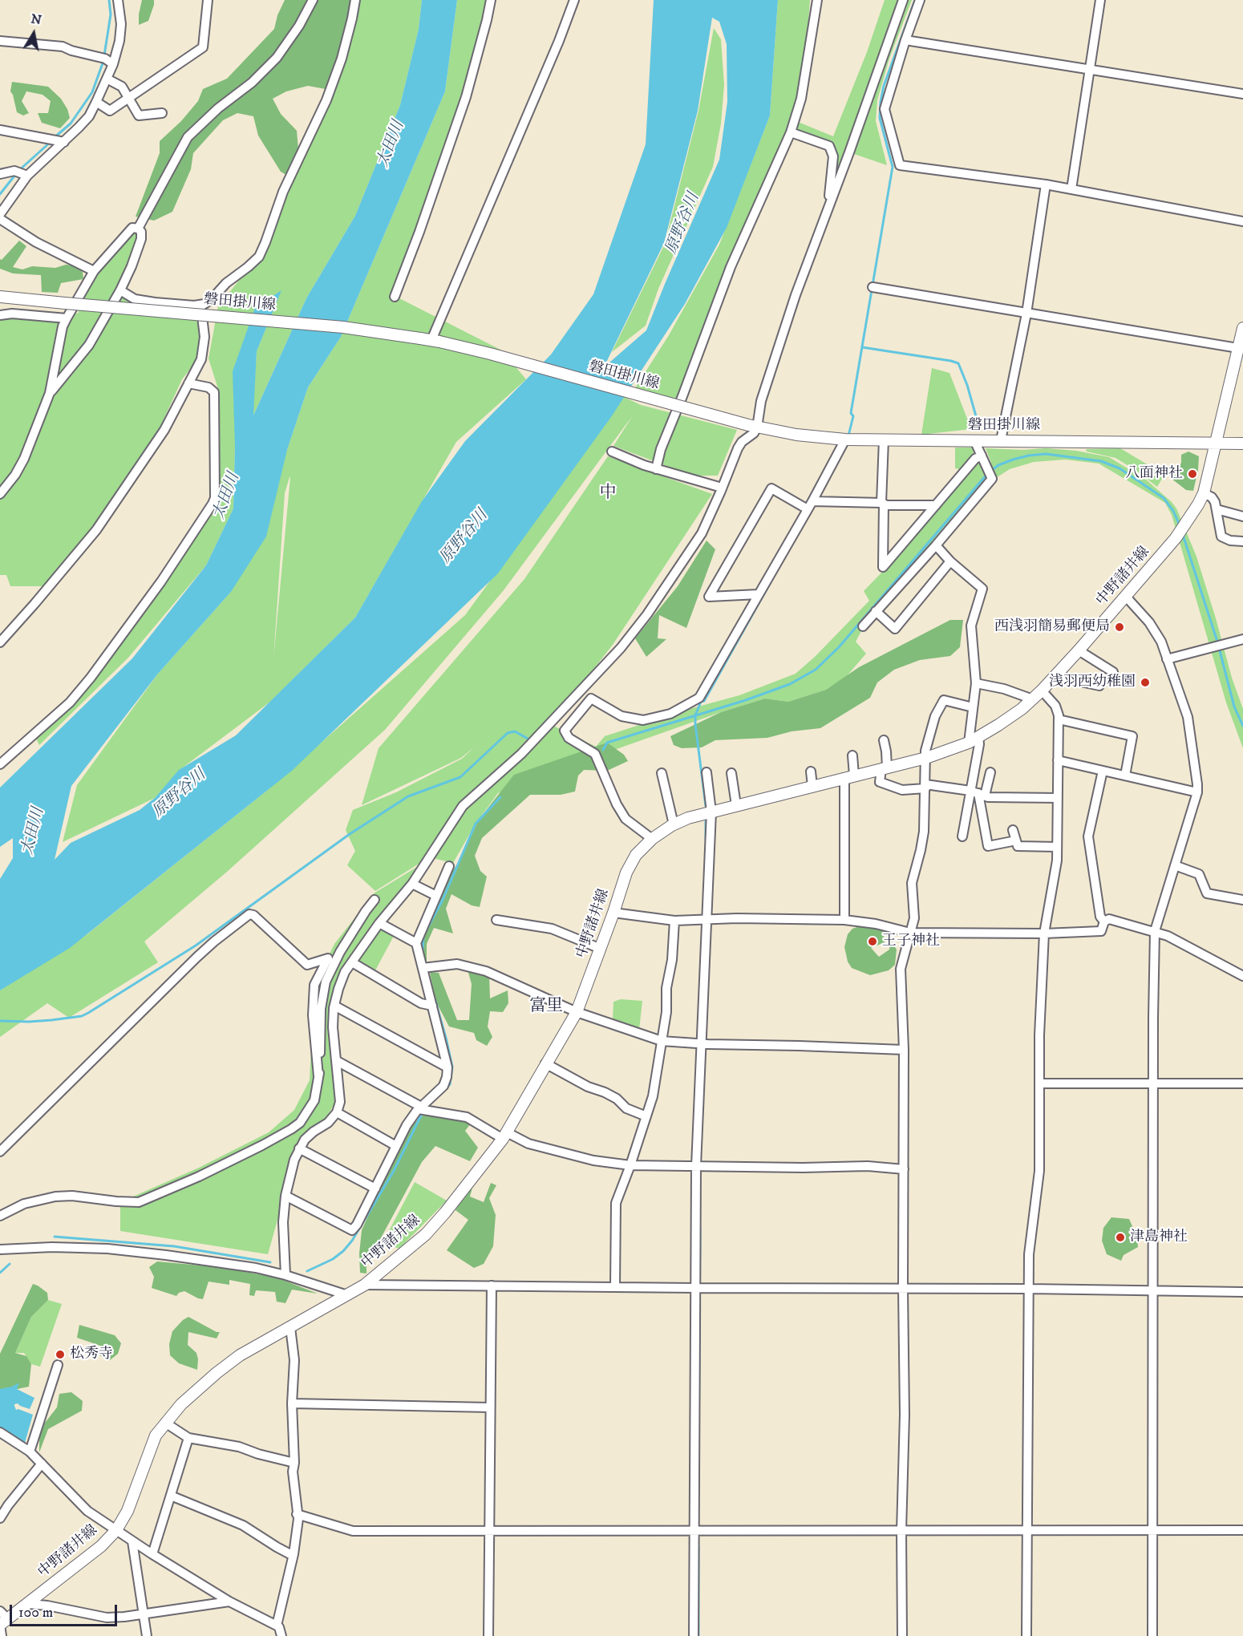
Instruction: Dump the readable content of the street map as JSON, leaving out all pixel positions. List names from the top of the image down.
{
  "streets": {
    "main road": ["磐田掛川線", "中野諸井線"]
  },
  "crossings": [
    ["磐田掛川線", "中野諸井線"]
  ],
  "districts": ["中", "富里"],
  "water": ["太田川", "原野谷川"],
  "places": [
    "八面神社",
    "西浅羽簡易郵便局",
    "浅羽西幼稚園",
    "王子神社",
    "津島神社",
    "松秀寺"
  ],
  "scale_bar": "100 m",
  "north": "top"
}
